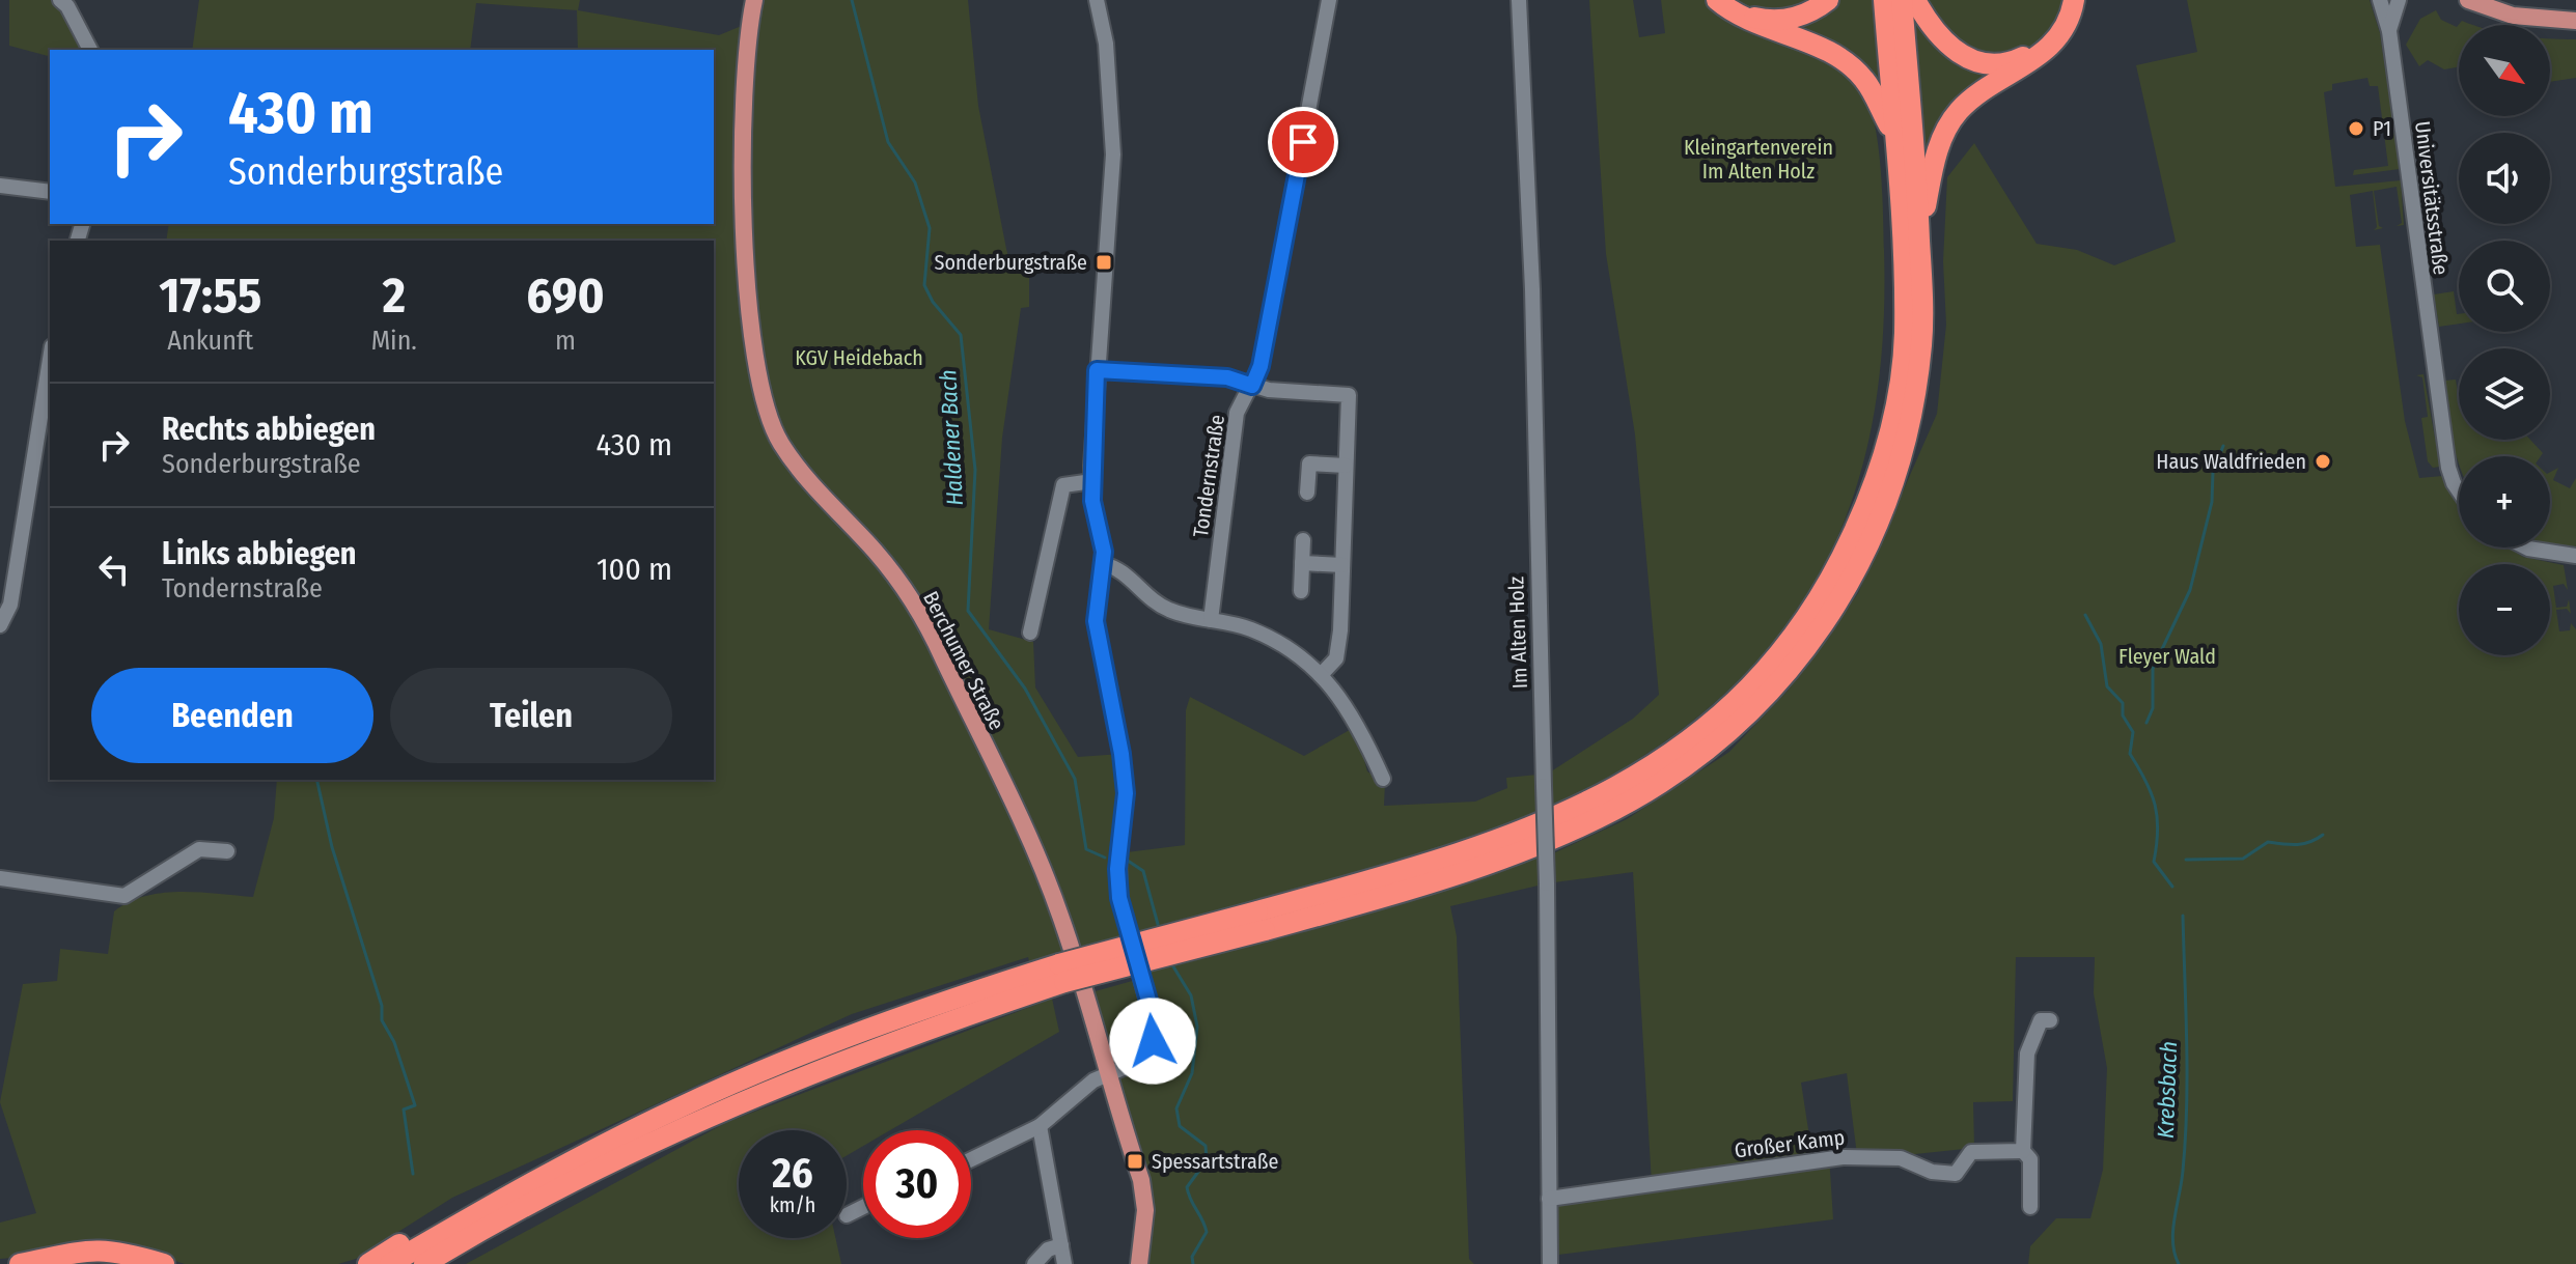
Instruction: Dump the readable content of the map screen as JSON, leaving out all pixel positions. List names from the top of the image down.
{
  "streets": {
    "main road": ["Berchumer Straße"],
    "street": [
      "Universitätsstraße",
      "Tondernstraße",
      "Im Alten Holz",
      "Großer Kamp"
    ]
  },
  "crossings": [
    ["Im Alten Holz", "Großer Kamp"]
  ],
  "water": ["Haldener Bach", "Krebsbach"],
  "parks": ["Kleingartenverein Im Alten Holz", "KGV Heidebach", "Fleyer Wald"],
  "places": {
    "other": ["P1", "Haus Waldfrieden"],
    "transit": ["Sonderburgstraße", "Spessartstraße"]
  },
  "north": "bottom right",
  "page": {
    "map_buttons": ["+", "−"],
    "turn": ["430 m", "Sonderburgstraße"],
    "eta": [
      "17:55",
      "Ankunft",
      "2",
      "Min.",
      "690",
      "m"
    ],
    "list": [
      {
        "name": "Rechts abbiegen",
        "note": "Sonderburgstraße",
        "value": "430 m"
      },
      {
        "name": "Links abbiegen",
        "note": "Tondernstraße",
        "value": "100 m"
      }
    ],
    "buttons": ["Beenden", "Teilen"],
    "speed": "26 km/h",
    "limit": "30"
  }
}
